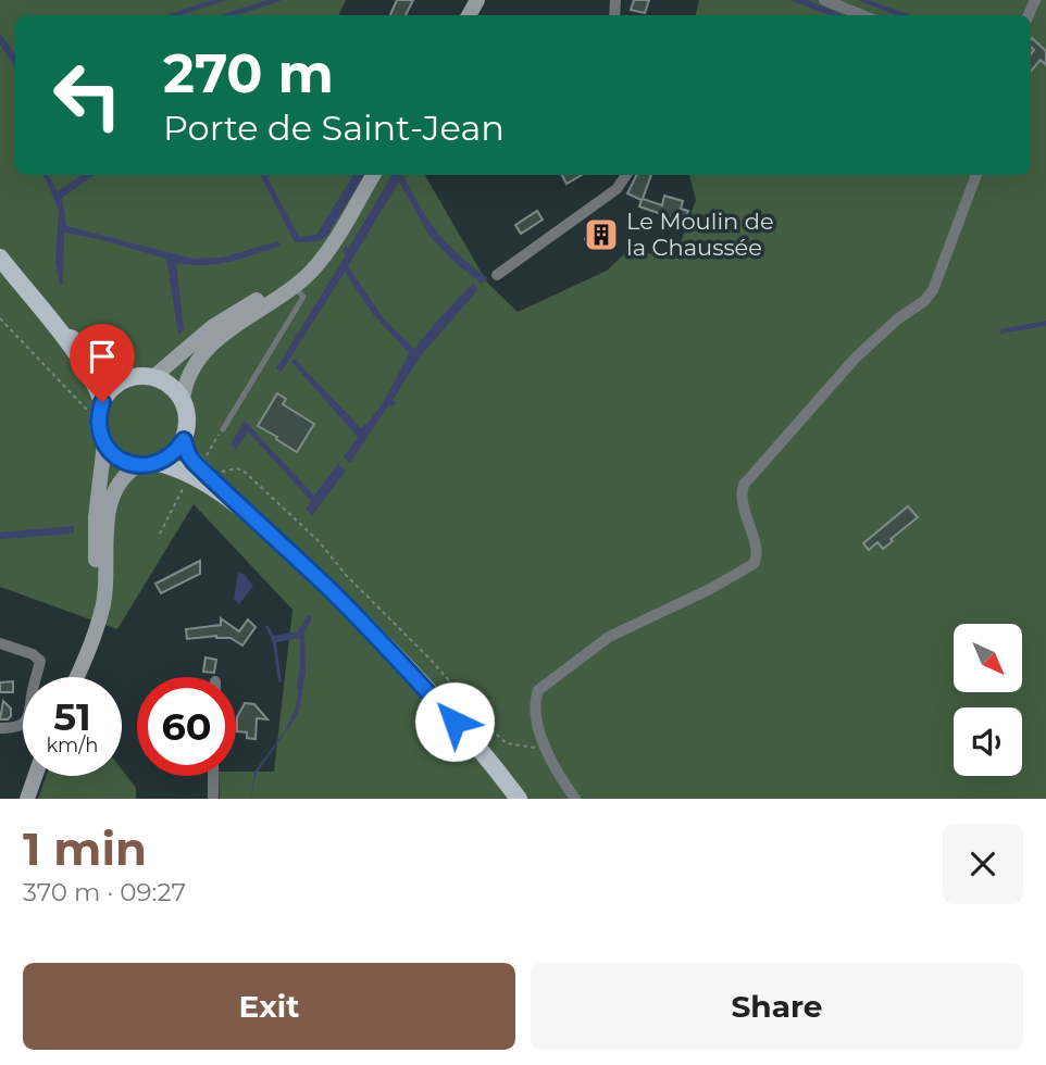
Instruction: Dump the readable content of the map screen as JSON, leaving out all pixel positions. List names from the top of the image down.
{
  "places": {
    "building": ["Le Moulin de la Chaussée"]
  },
  "north": "bottom right",
  "page": {
    "turn": ["270 m", "Porte de Saint-Jean"],
    "speed": "51 km/h",
    "limit": "60",
    "heading": ["1 min", "370 m · 09:27"],
    "buttons": ["Exit", "Share"]
  }
}
